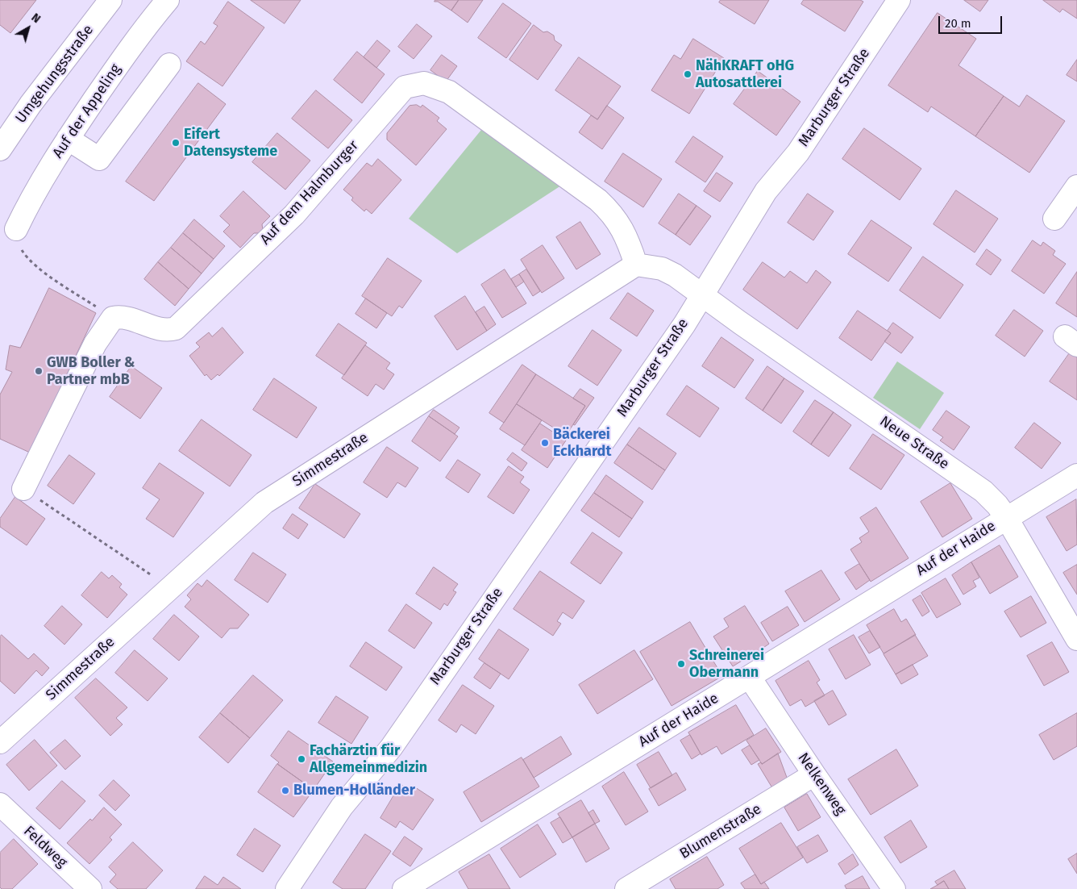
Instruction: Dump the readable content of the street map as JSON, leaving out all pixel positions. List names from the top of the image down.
{
  "streets": {
    "street": [
      "Umgehungsstraße",
      "Marburger Straße",
      "Auf der Appeling",
      "Auf dem Halmburger",
      "Neue Straße",
      "Simmestraße",
      "Auf der Haide",
      "Nelkenweg",
      "Blumenstraße",
      "Feldweg"
    ]
  },
  "crossings": [
    ["Marburger Straße", "Neue Straße"],
    ["Auf dem Halmburger", "Simmestraße"],
    ["Neue Straße", "Auf der Haide"],
    ["Auf der Haide", "Nelkenweg"],
    ["Nelkenweg", "Blumenstraße"]
  ],
  "places": [
    "NähKRAFT oHG Autosattlerei",
    "Eifert Datensysteme",
    "GWB Boller & Partner mbB",
    "Bäckerei Eckhardt",
    "Schreinerei Obermann",
    "Fachärztin für Allgemeinmedizin",
    "Blumen-Holländer"
  ],
  "scale_bar": "20 m",
  "north": "top right"
}
